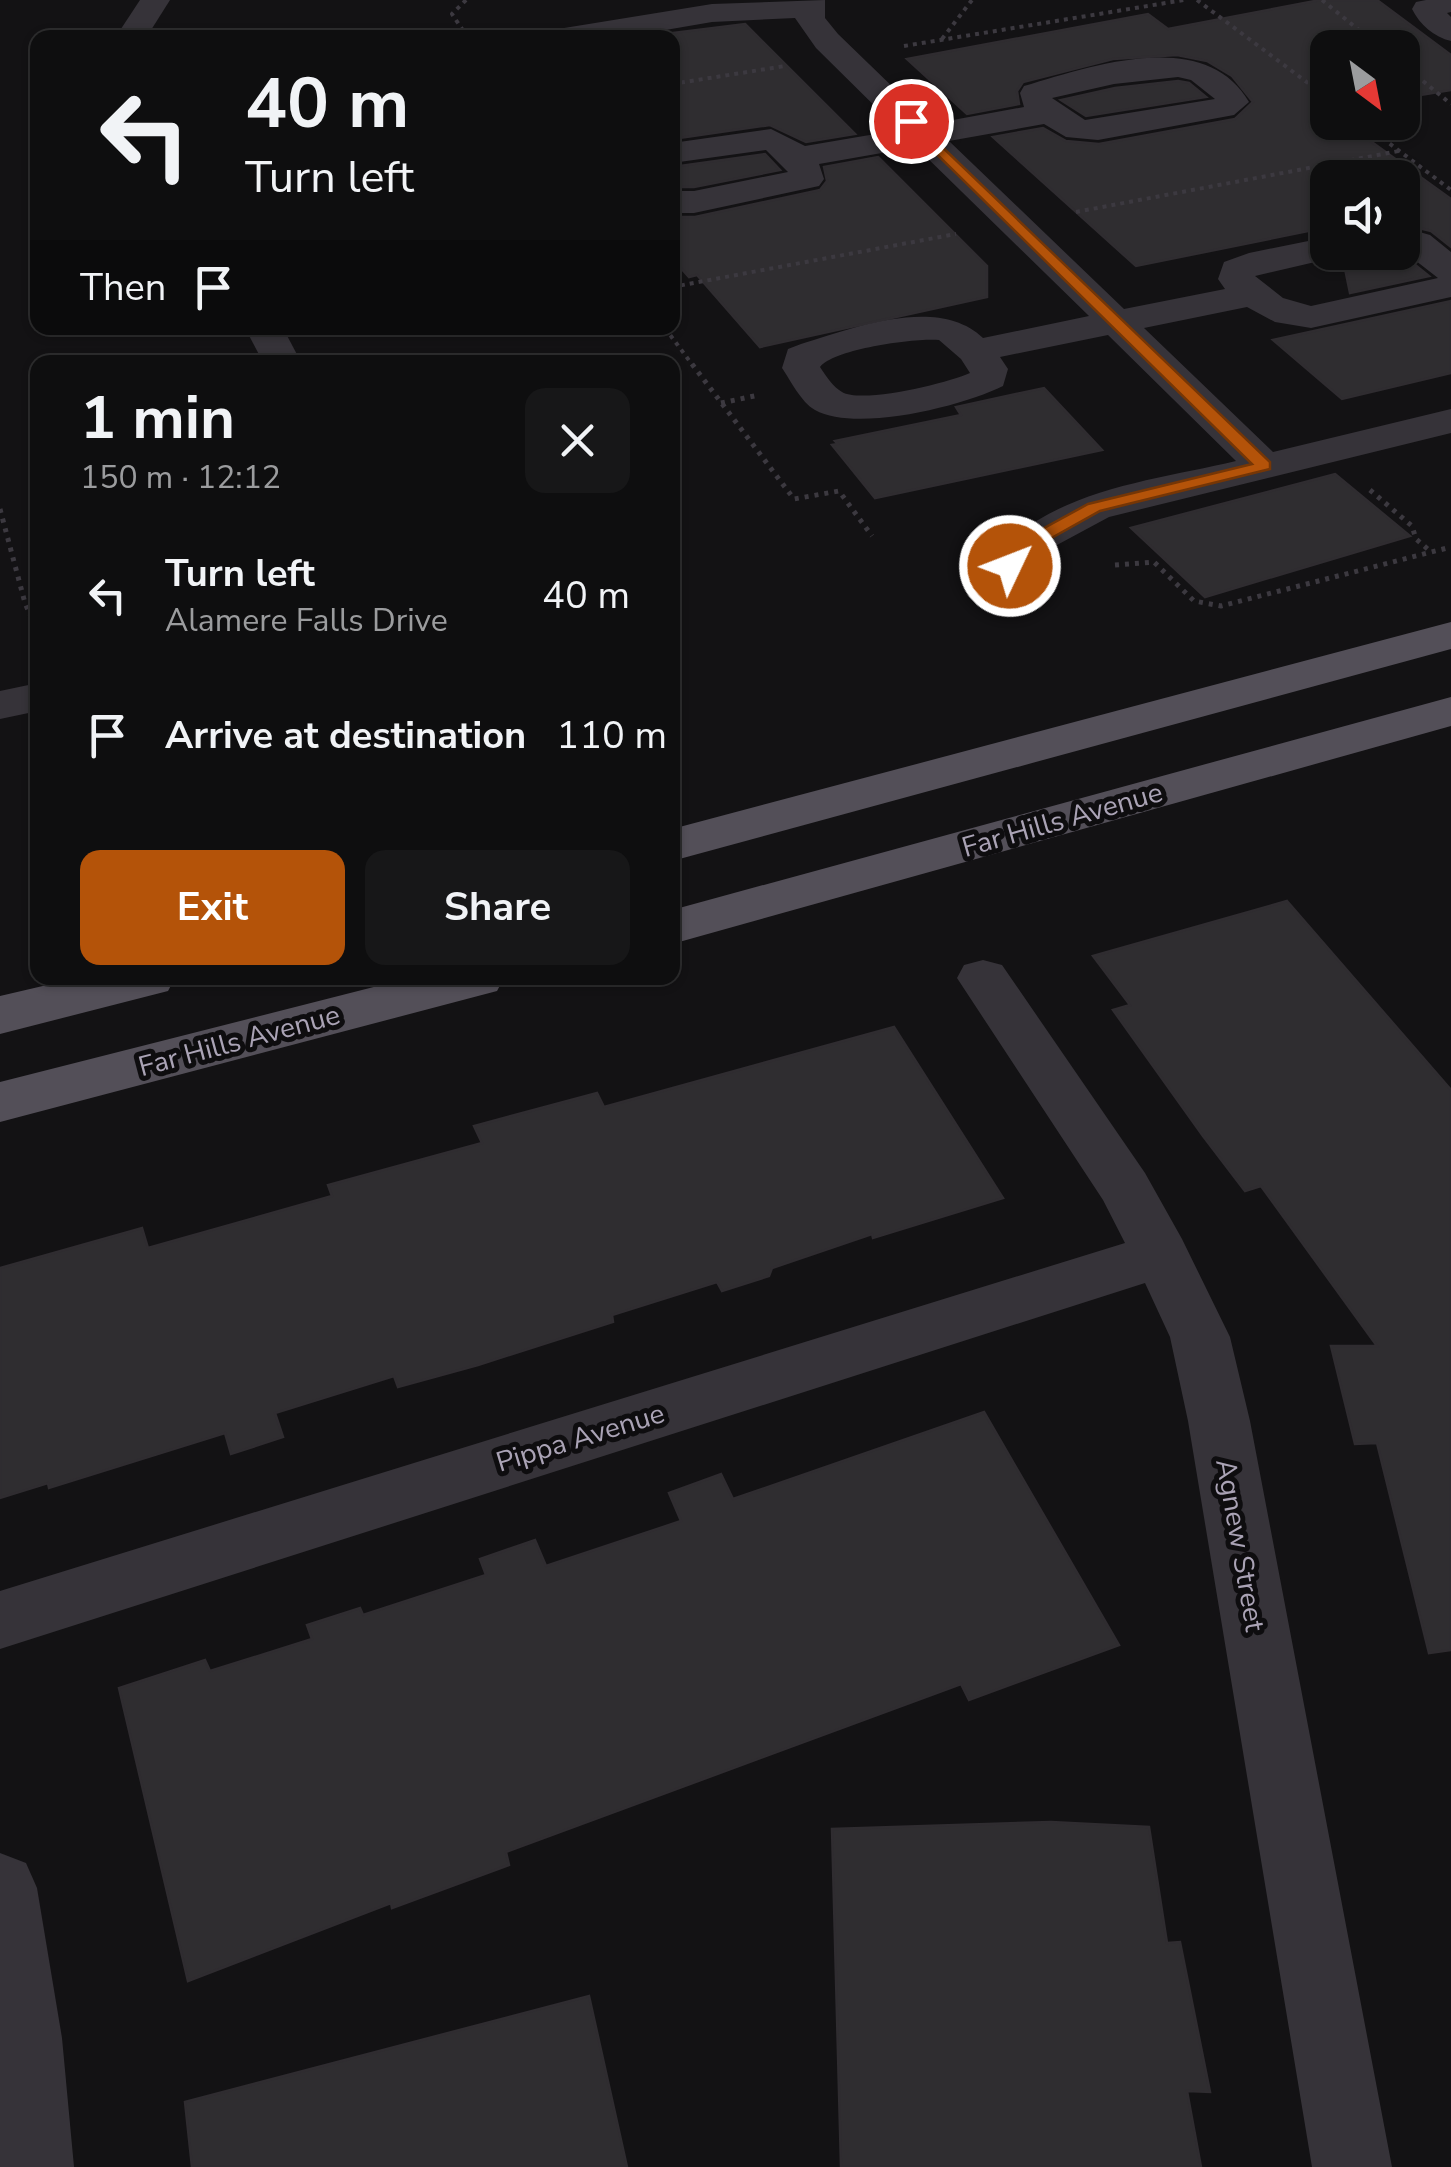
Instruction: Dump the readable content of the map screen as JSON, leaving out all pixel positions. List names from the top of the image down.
{
  "streets": {
    "main road": ["Far Hills Avenue"],
    "street": ["Pippa Avenue", "Agnew Street"]
  },
  "crossings": [
    ["Pippa Avenue", "Agnew Street"]
  ],
  "north": "bottom right",
  "page": {
    "turn": ["40 m", "Turn left"],
    "then": "Then",
    "heading": ["1 min", "150 m · 12:12"],
    "list": [
      {
        "name": "Turn left",
        "note": "Alamere Falls Drive",
        "value": "40 m"
      },
      {
        "name": "Arrive at destination",
        "value": "110 m"
      }
    ],
    "buttons": ["Exit", "Share"]
  }
}
